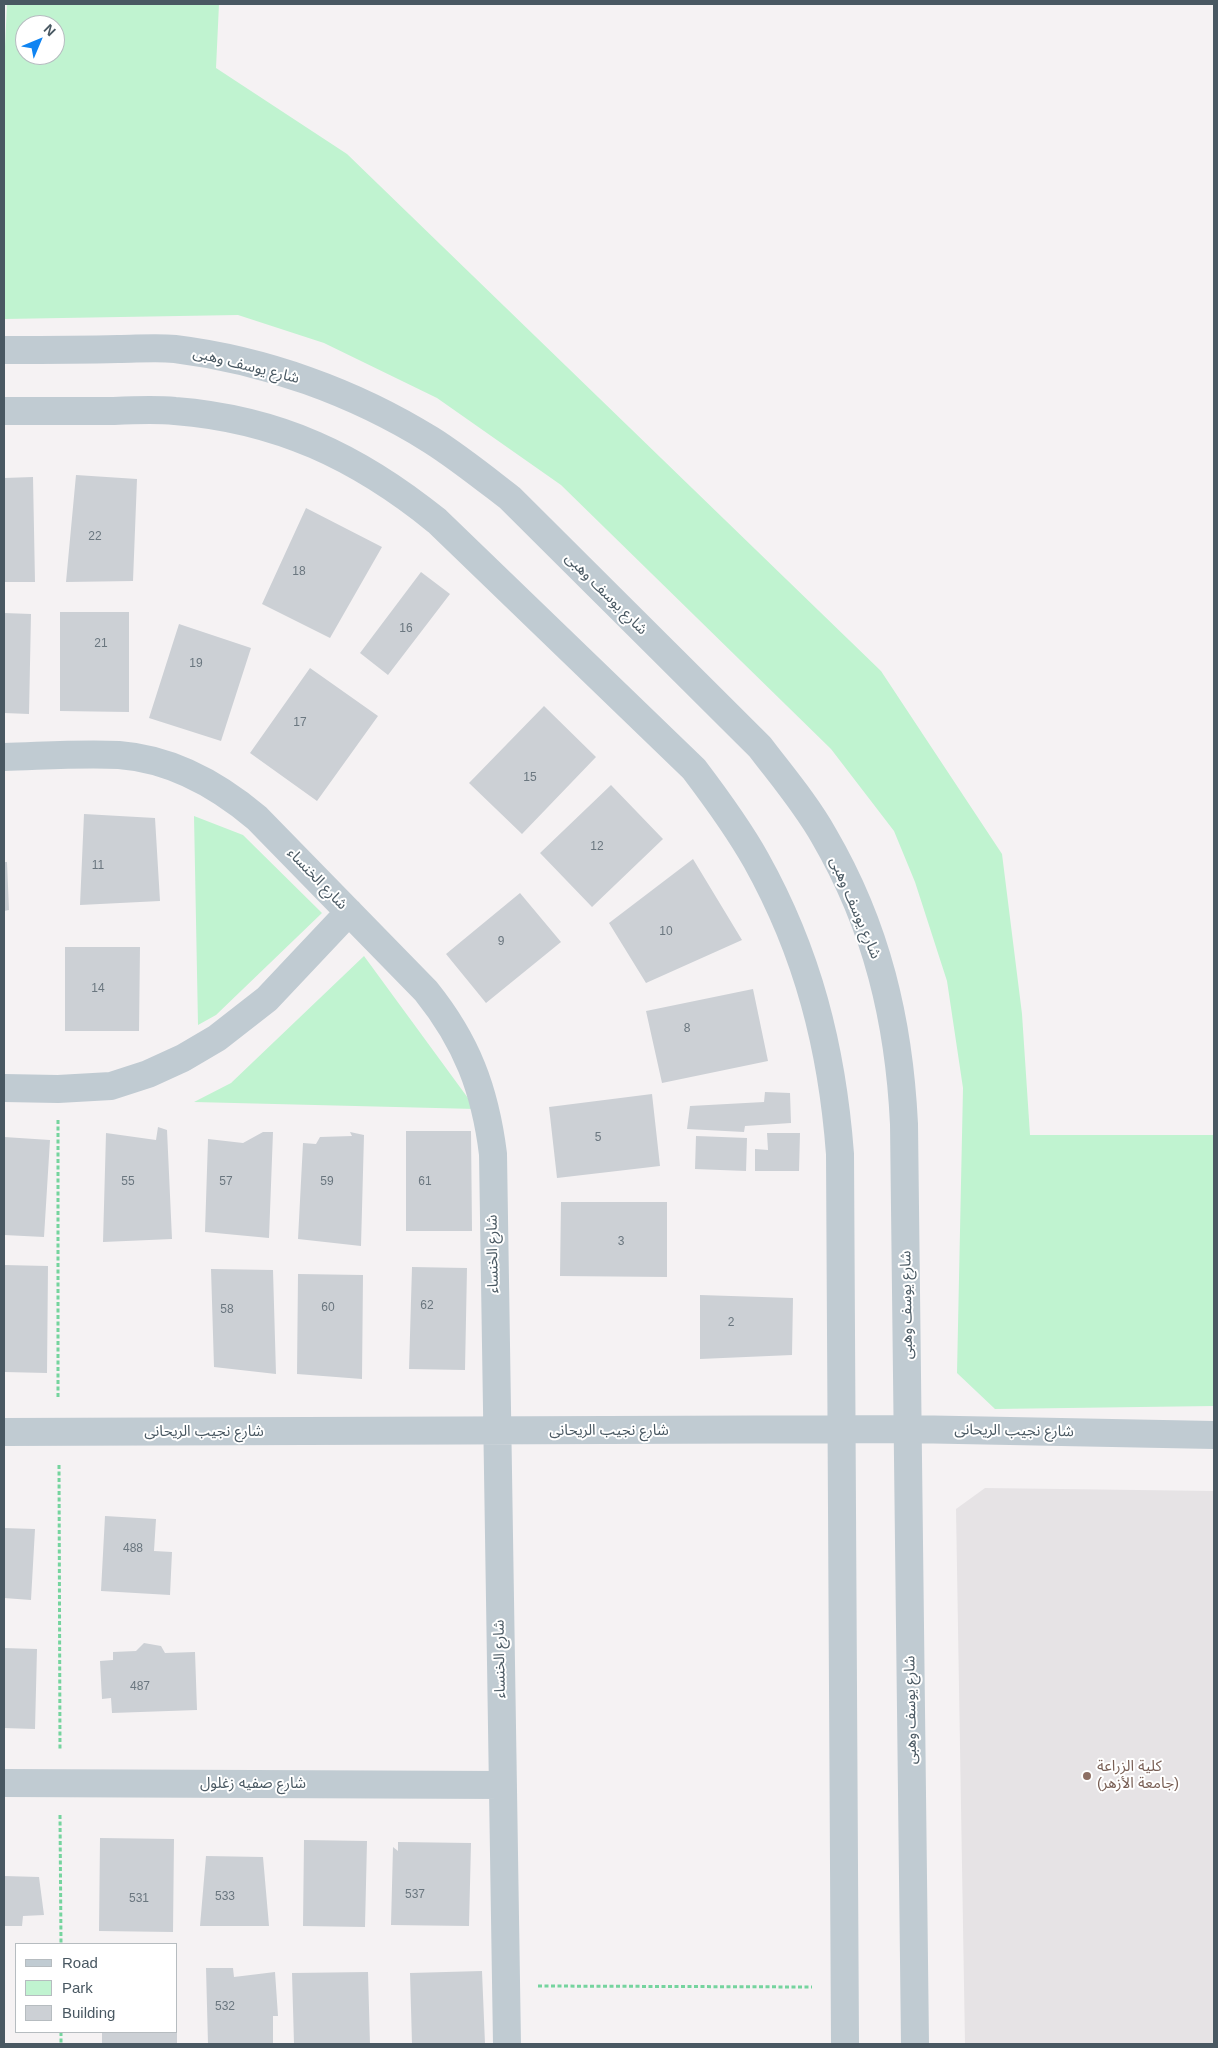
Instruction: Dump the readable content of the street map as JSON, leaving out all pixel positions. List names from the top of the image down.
{
  "streets": {
    "street": [
      "شارع يوسف وهبى",
      "شارع الخنساء",
      "شارع نجيب الريحانى",
      "شارع صفيه زغلول"
    ]
  },
  "crossings": [
    ["شارع يوسف وهبى", "شارع نجيب الريحانى"],
    ["شارع الخنساء", "شارع نجيب الريحانى"],
    ["شارع الخنساء", "شارع صفيه زغلول"]
  ],
  "places": ["كلية الزراعة (جامعة الأزهر)"],
  "house_numbers": [
    "22",
    "18",
    "16",
    "21",
    "19",
    "17",
    "15",
    "12",
    "11",
    "10",
    "9",
    "14",
    "8",
    "5",
    "55",
    "57",
    "59",
    "61",
    "3",
    "62",
    "60",
    "58",
    "2",
    "488",
    "487",
    "537",
    "533",
    "531",
    "532"
  ],
  "legend": ["Road", "Park", "Building"],
  "north": "top right"
}
